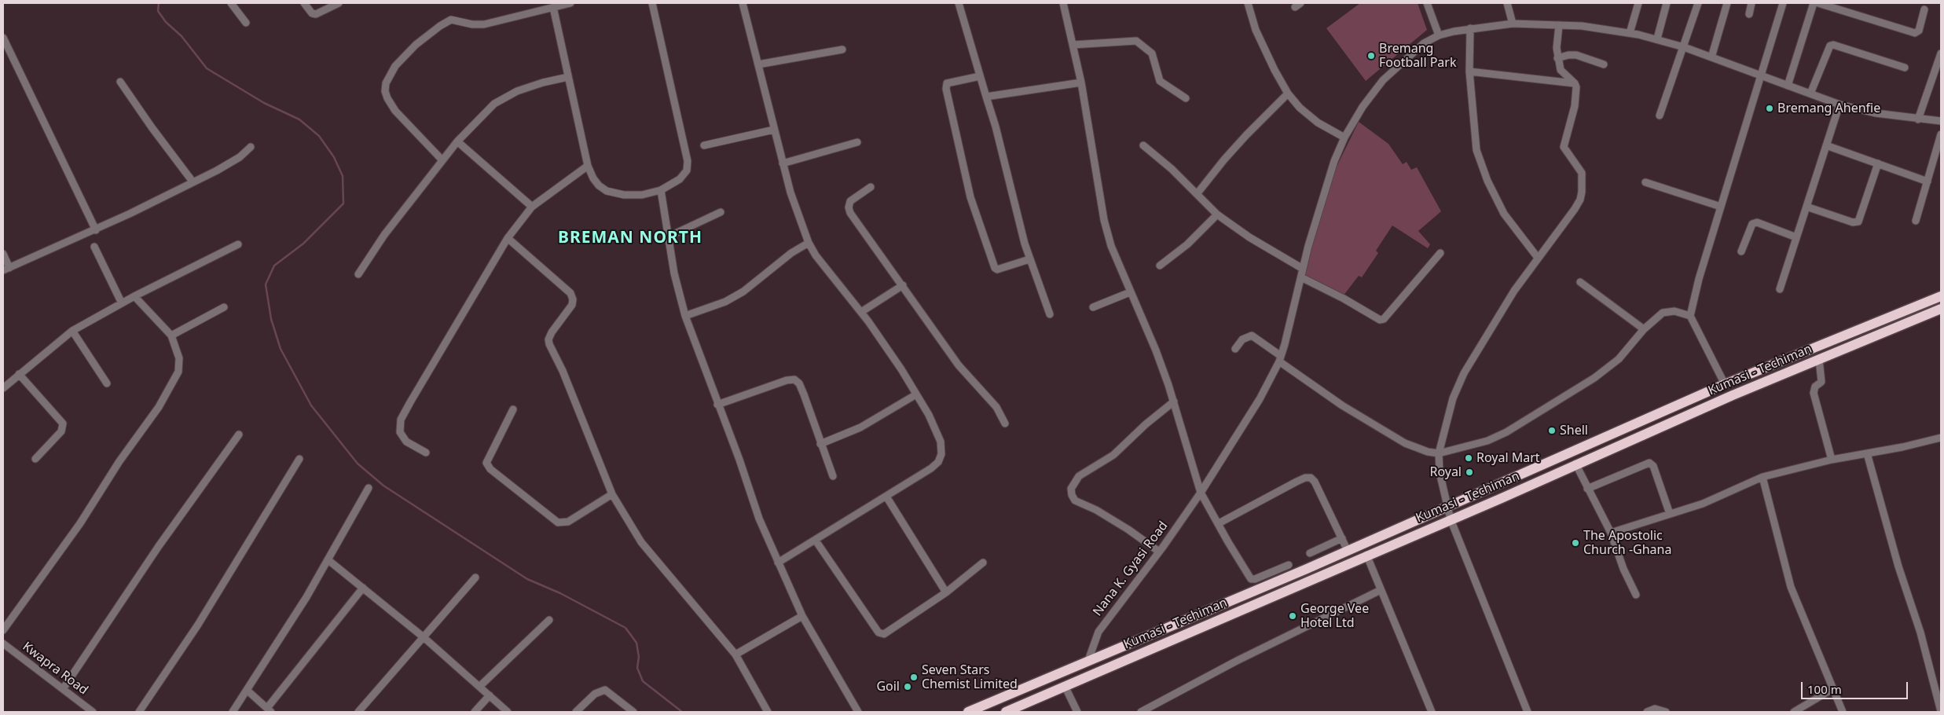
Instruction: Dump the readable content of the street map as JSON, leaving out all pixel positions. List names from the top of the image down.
{
  "streets": {
    "highway": ["Kumasi - Techiman"],
    "street": ["Nana K. Gyasi Road", "Kwapra Road"]
  },
  "districts": ["BREMAN NORTH"],
  "places": [
    "Bremang Football Park",
    "Bremang Ahenfie",
    "Shell",
    "Royal Mart",
    "Royal",
    "The Apostolic Church -Ghana",
    "George Vee Hotel Ltd",
    "Seven Stars Chemist Limited",
    "Goil"
  ],
  "scale_bar": "100 m"
}
